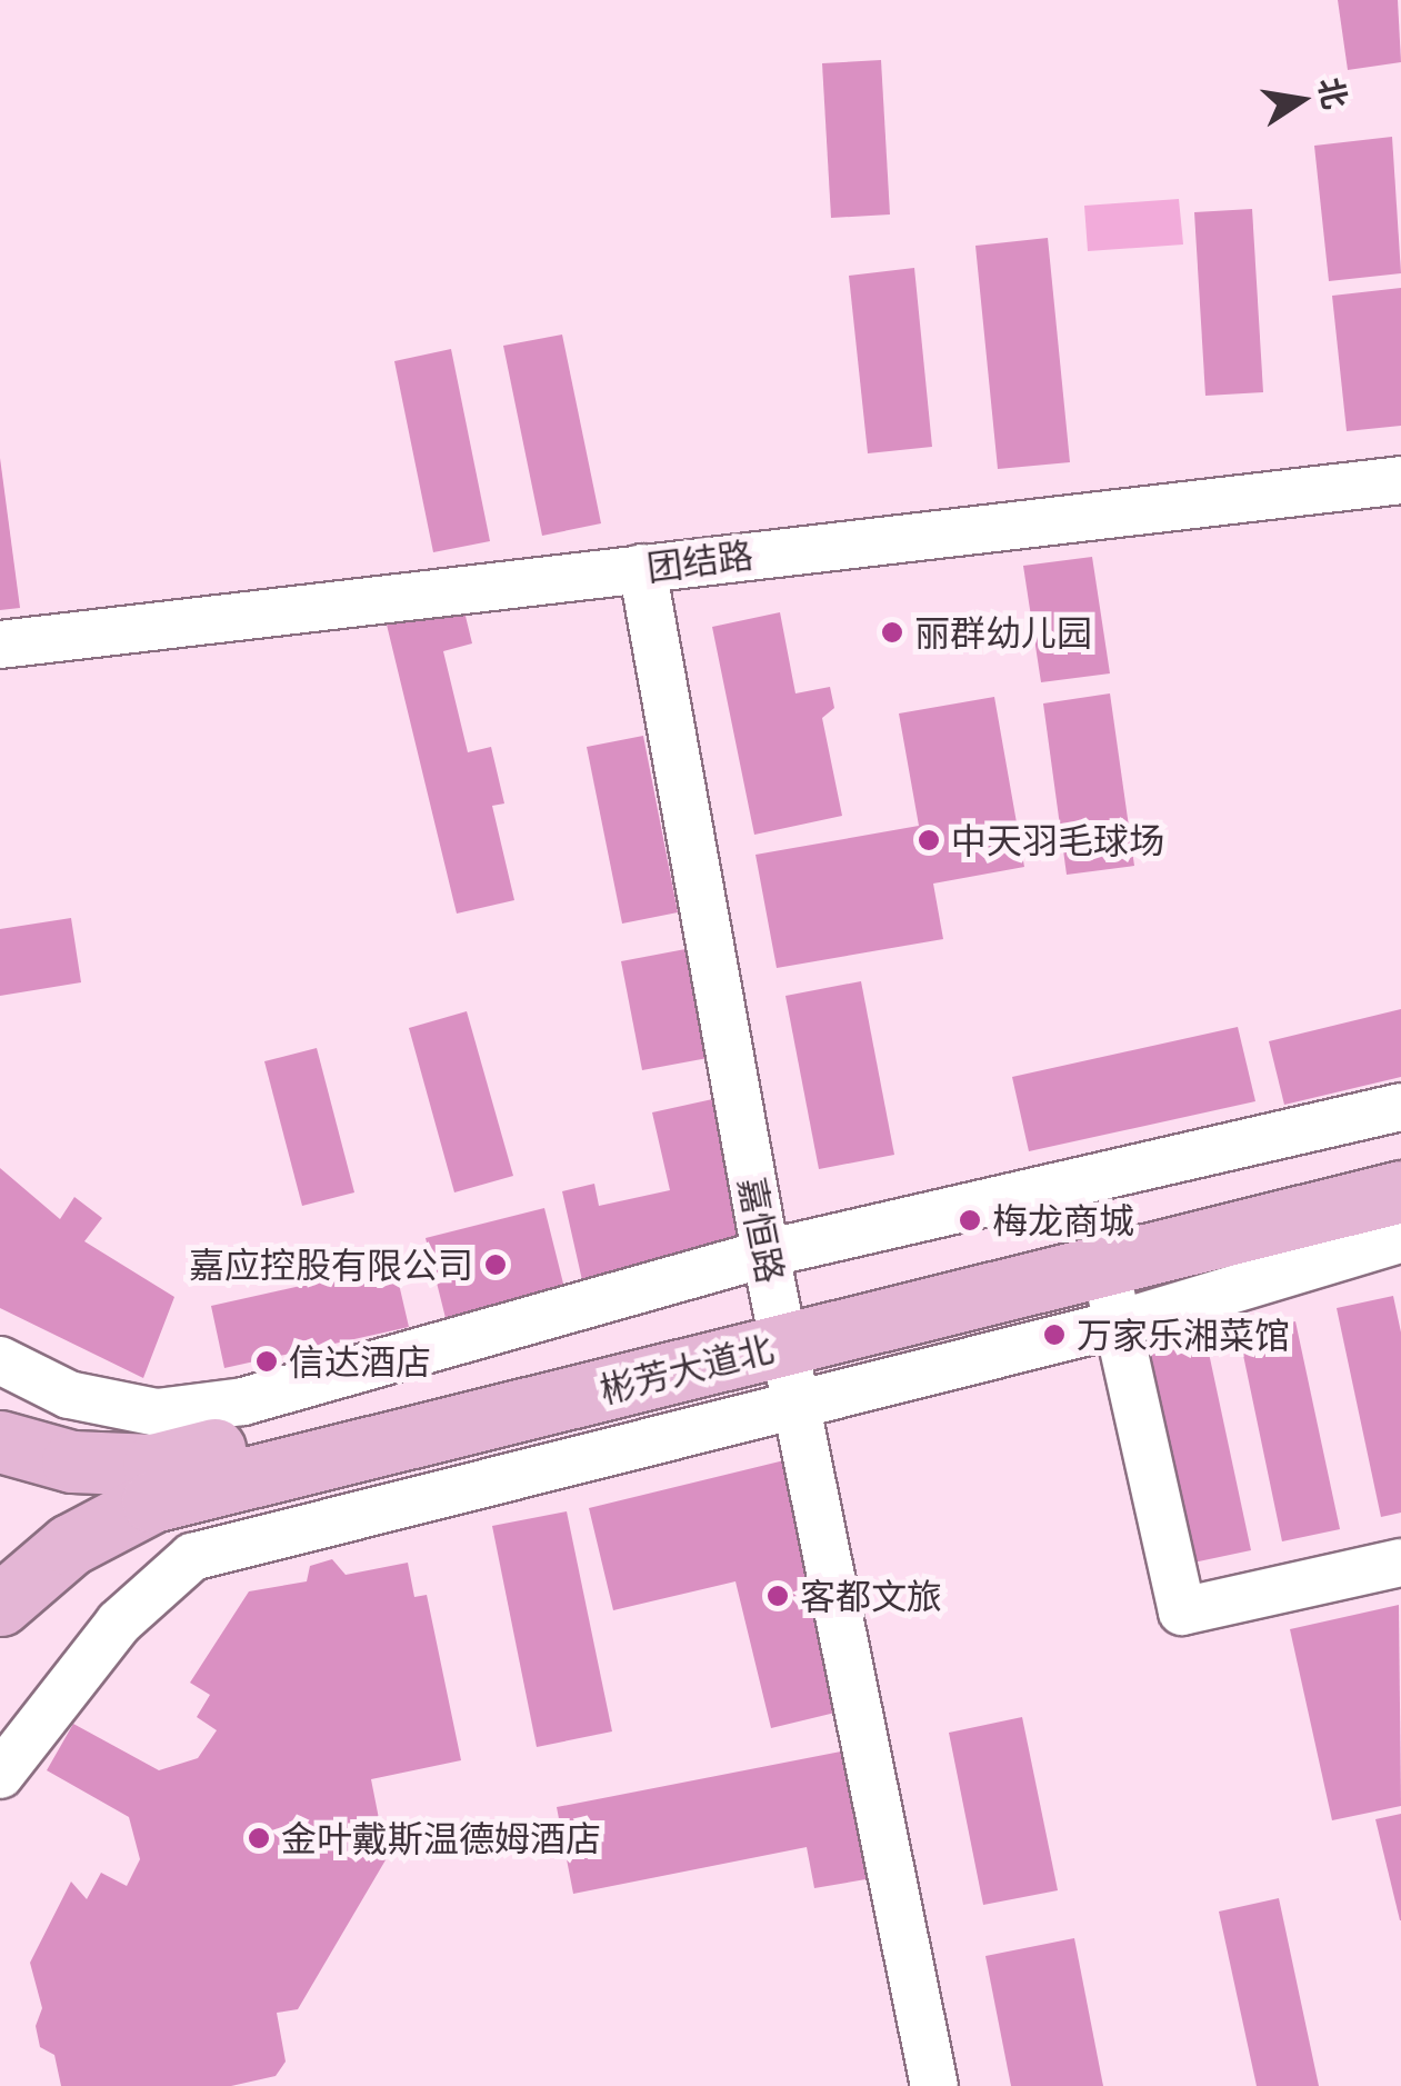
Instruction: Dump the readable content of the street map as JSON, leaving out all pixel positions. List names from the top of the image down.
{
  "streets": {
    "main road": ["彬芳大道北"],
    "street": ["团结路", "嘉恒路"]
  },
  "crossings": [
    ["团结路", "嘉恒路"],
    ["嘉恒路", "彬芳大道北"]
  ],
  "places": [
    "丽群幼儿园",
    "中天羽毛球场",
    "梅龙商城",
    "嘉应控股有限公司",
    "万家乐湘菜馆",
    "信达酒店",
    "客都文旅",
    "金叶戴斯温德姆酒店"
  ],
  "north": "right"
}
